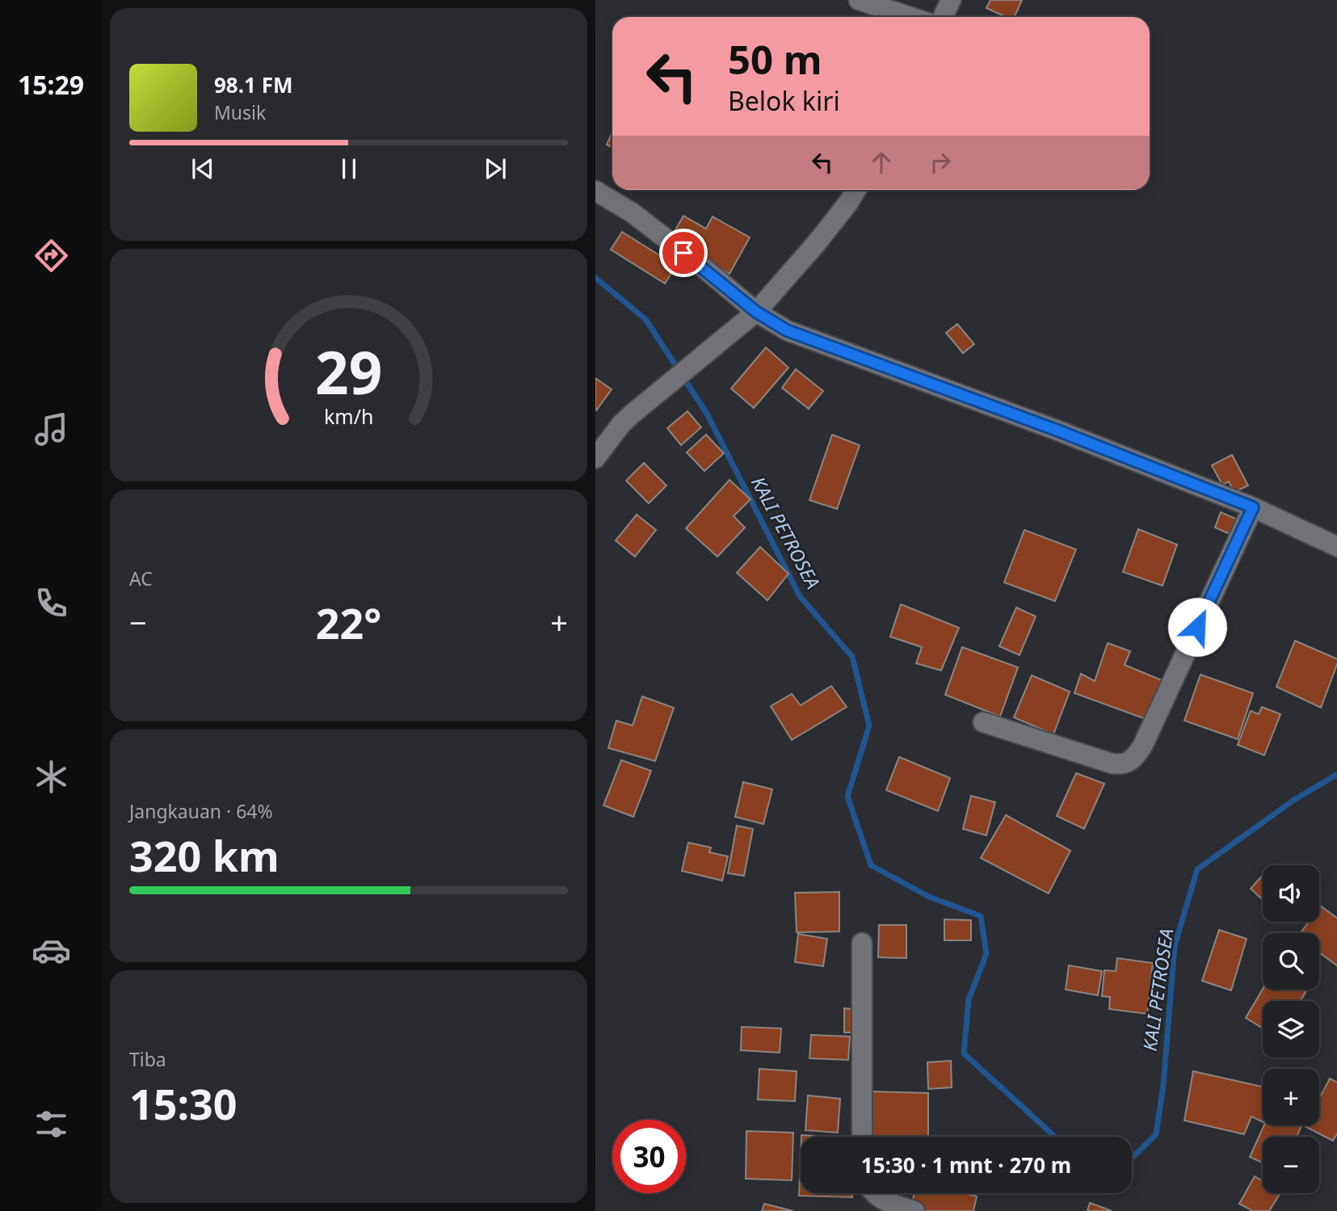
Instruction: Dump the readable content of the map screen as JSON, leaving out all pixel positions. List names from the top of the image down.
{
  "water": ["KALI PETROSEA"],
  "page": {
    "tabs": "15:29",
    "turn": ["50 m", "Belok kiri"],
    "song": ["98.1 FM", "Musik"],
    "tile": [
      "AC",
      ["Jangkauan · 64%", "320 km"],
      ["Tiba", "15:30"]
    ],
    "heat": ["−", "22°", "+"],
    "map_buttons": ["+", "−"],
    "limit": "30",
    "trip": "15:30 · 1 mnt · 270 m",
    "gauge": ["29", "km/h"]
  }
}
